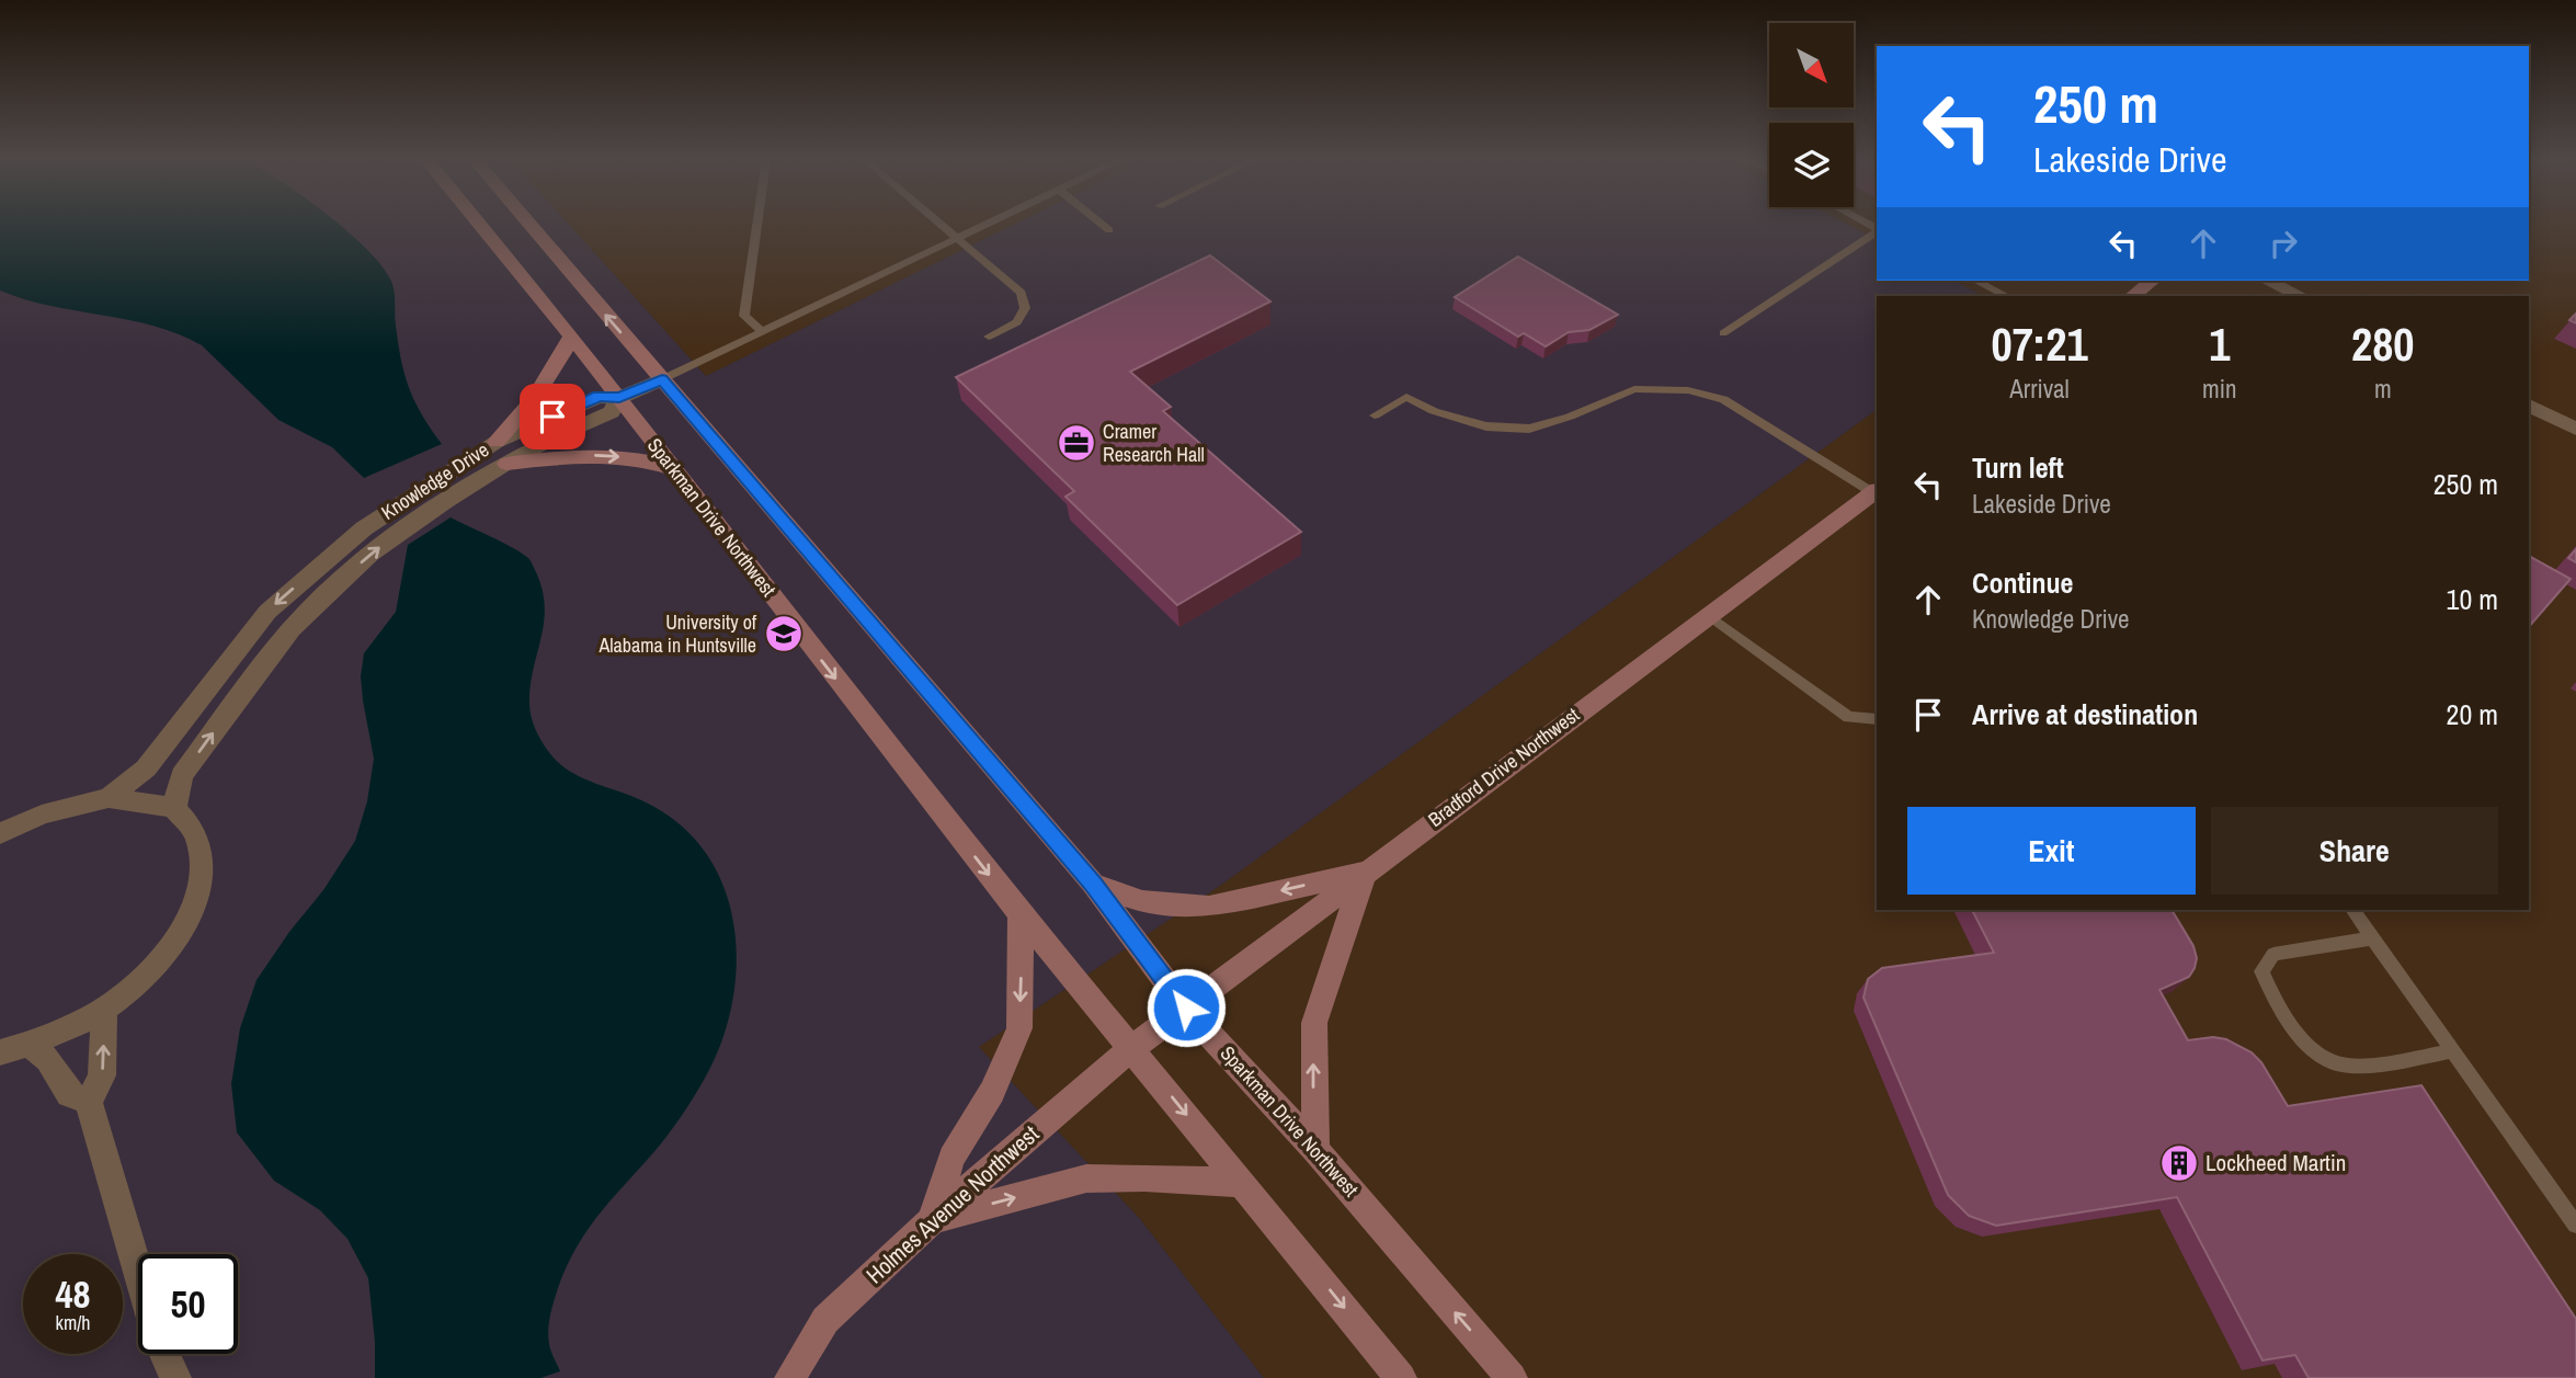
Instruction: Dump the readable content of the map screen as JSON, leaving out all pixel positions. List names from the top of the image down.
{
  "streets": {
    "main road": ["Sparkman Drive Northwest", "Bradford Drive Northwest", "Holmes Avenue Northwest"],
    "street": ["Knowledge Drive"]
  },
  "crossings": [
    ["Knowledge Drive", "Sparkman Drive Northwest"],
    ["Sparkman Drive Northwest", "Bradford Drive Northwest"],
    ["Sparkman Drive Northwest", "Holmes Avenue Northwest"],
    ["Bradford Drive Northwest", "Holmes Avenue Northwest"]
  ],
  "places": {
    "office": ["Cramer Research Hall"],
    "school or university": ["University of Alabama in Huntsville"],
    "building": ["Lockheed Martin"]
  },
  "north": "bottom right",
  "page": {
    "turn": ["250 m", "Lakeside Drive"],
    "eta": [
      "07:21",
      "Arrival",
      "1",
      "min",
      "280",
      "m"
    ],
    "list": [
      {
        "name": "Turn left",
        "note": "Lakeside Drive",
        "value": "250 m"
      },
      {
        "name": "Continue",
        "note": "Knowledge Drive",
        "value": "10 m"
      },
      {
        "name": "Arrive at destination",
        "value": "20 m"
      }
    ],
    "buttons": ["Exit", "Share"],
    "speed": "48 km/h",
    "limit": "50"
  }
}
